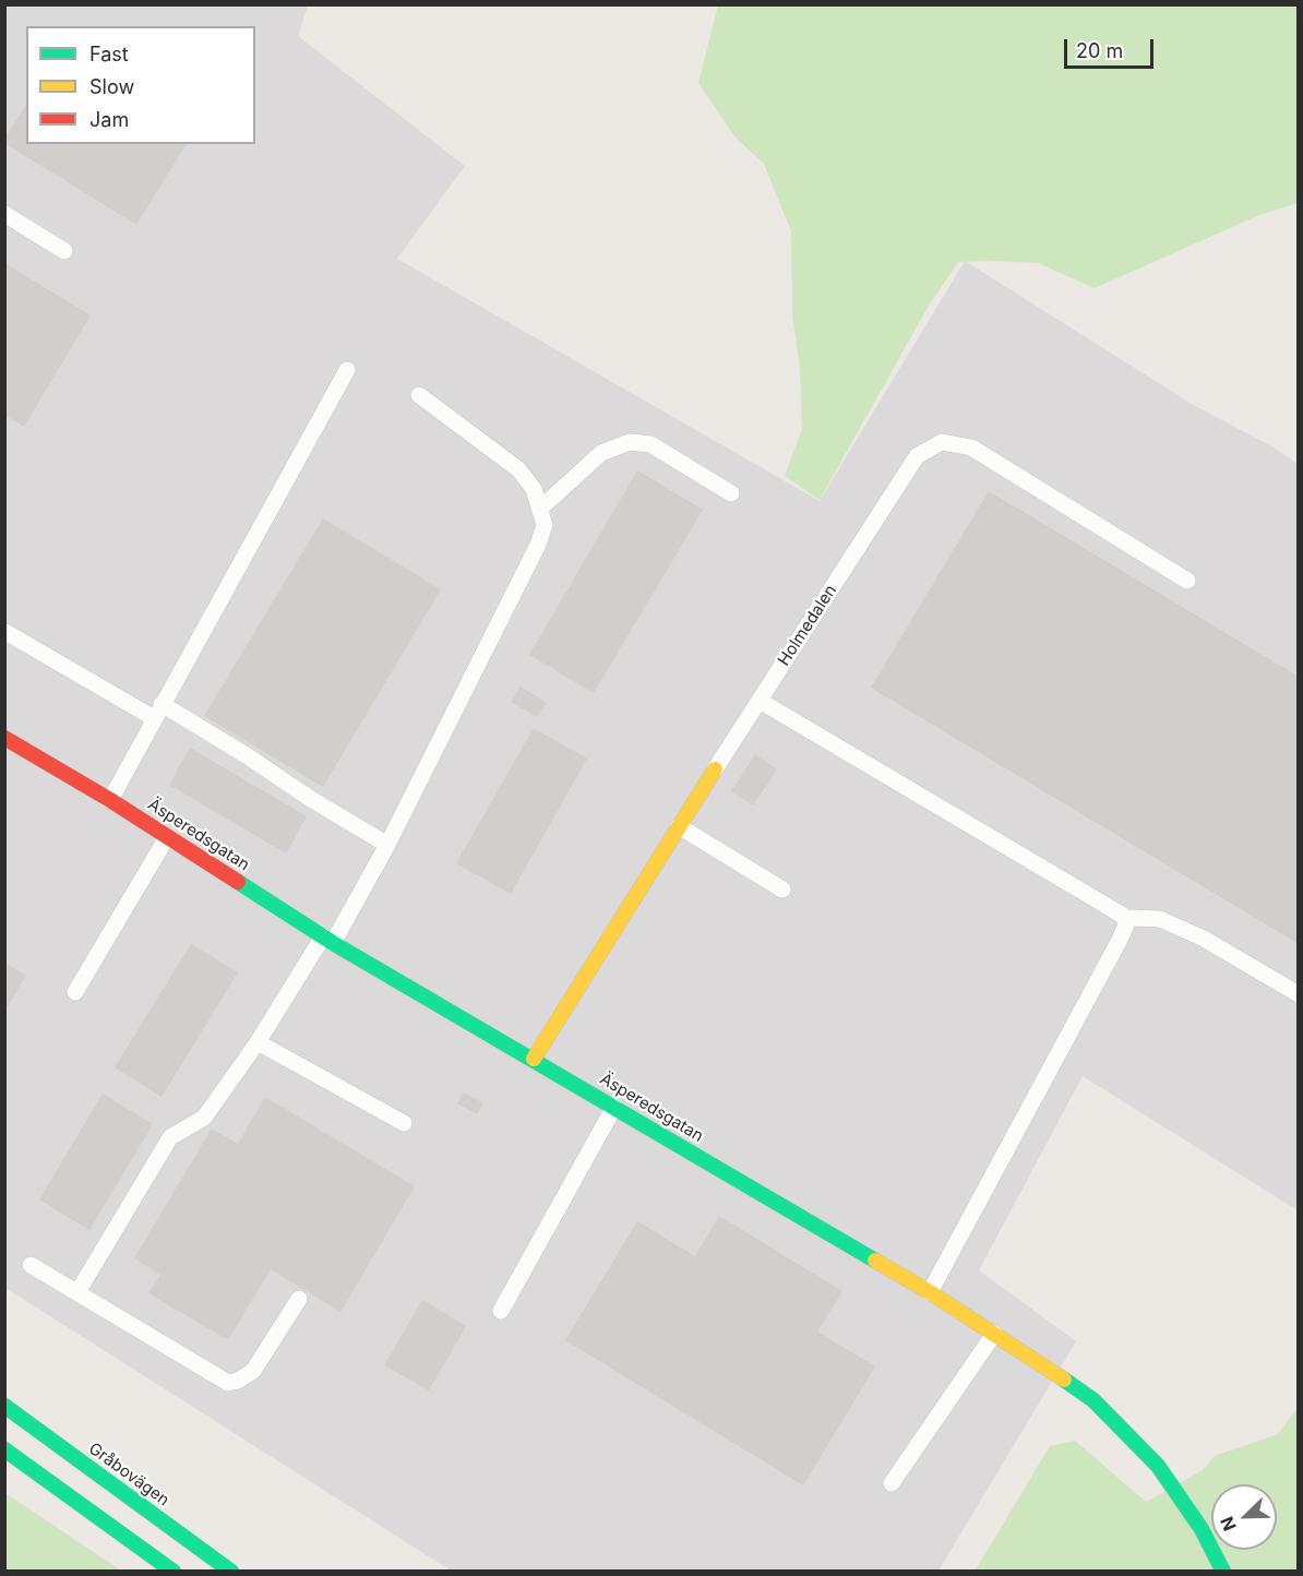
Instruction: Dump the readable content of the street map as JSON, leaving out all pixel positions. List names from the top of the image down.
{
  "streets": {
    "street": ["Holmedalen", "Äsperedsgatan", "Gråbovägen"]
  },
  "crossings": [
    ["Holmedalen", "Äsperedsgatan"]
  ],
  "legend": ["Fast", "Slow", "Jam"],
  "scale_bar": "20 m",
  "north": "bottom left"
}
